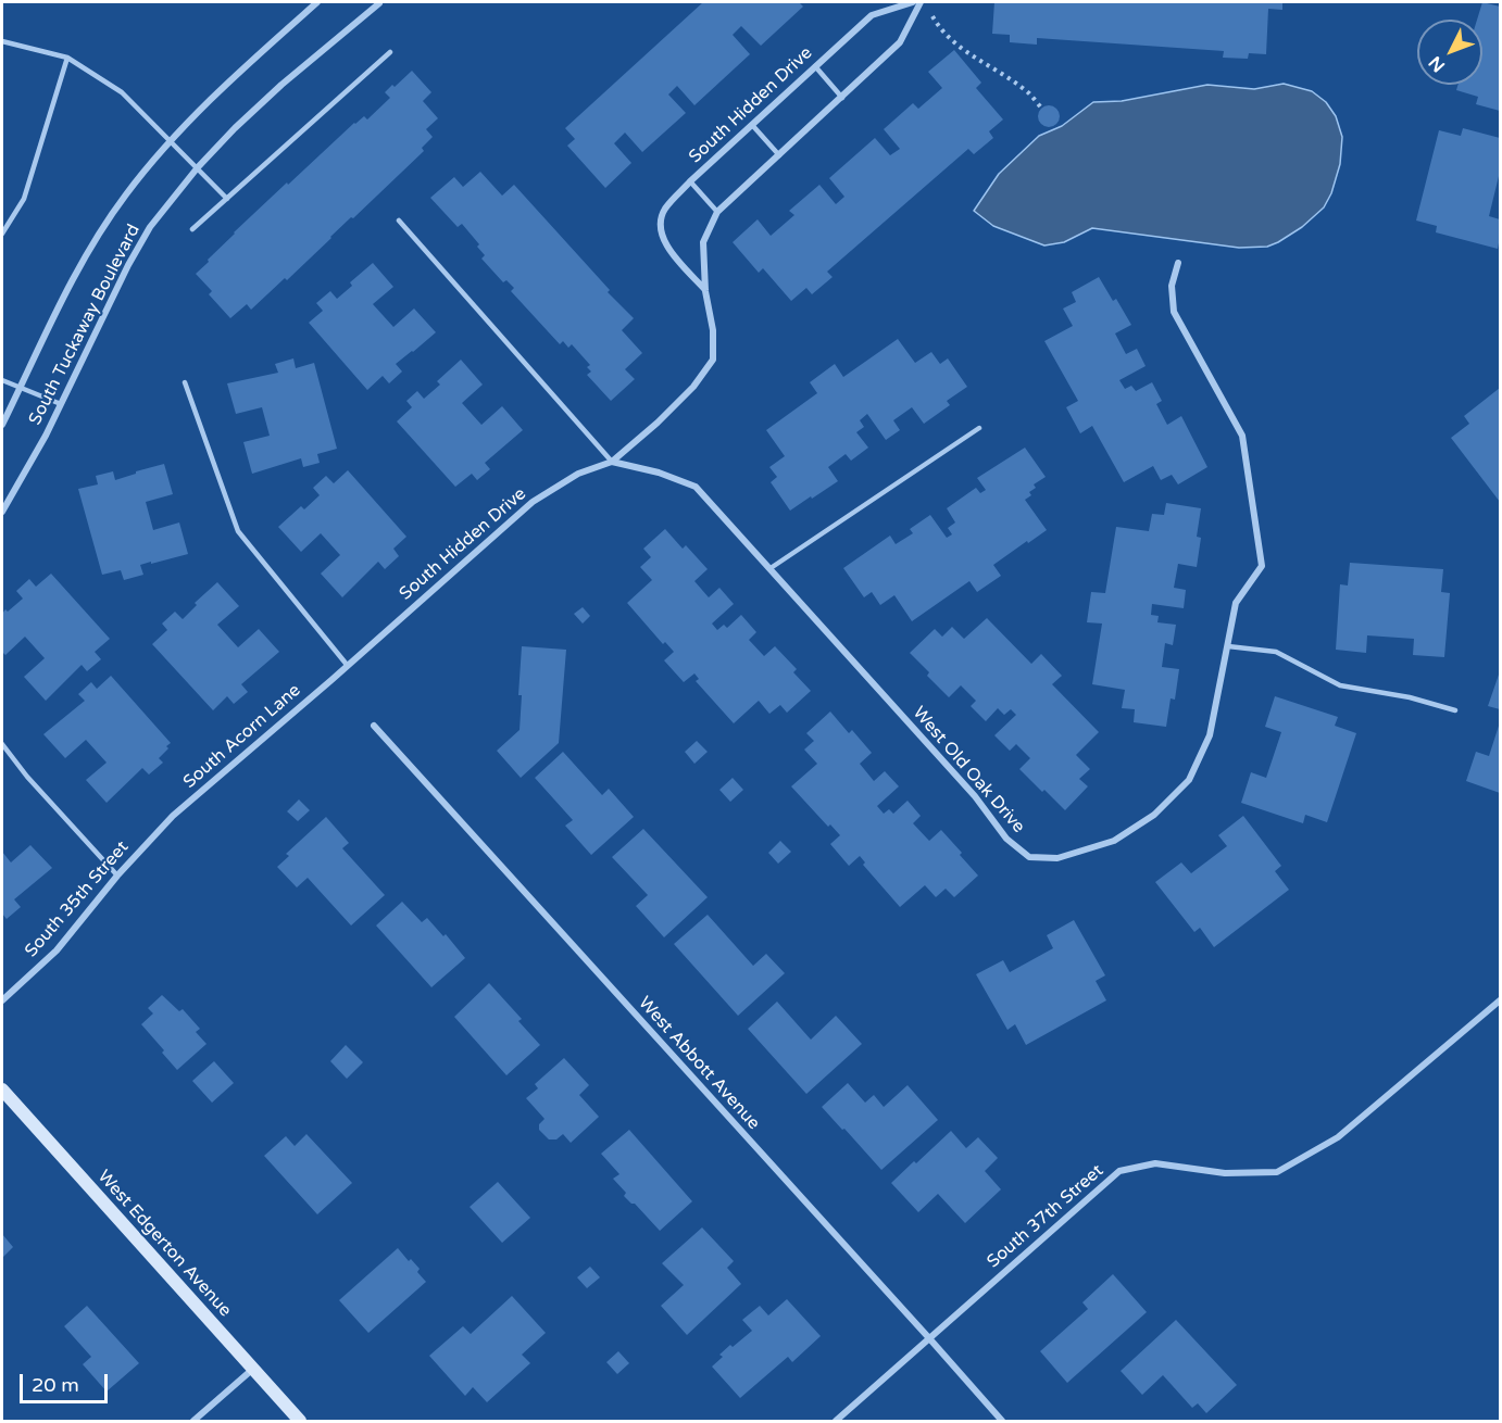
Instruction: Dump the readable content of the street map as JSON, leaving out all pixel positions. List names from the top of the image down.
{
  "streets": {
    "street": [
      "South Hidden Drive",
      "South Tuckaway Boulevard",
      "South Acorn Lane",
      "West Old Oak Drive",
      "South 35th Street",
      "West Abbott Avenue",
      "South 37th Street",
      "West Edgerton Avenue"
    ]
  },
  "crossings": [
    ["South Hidden Drive", "South Acorn Lane"],
    ["South Hidden Drive", "West Old Oak Drive"],
    ["South Acorn Lane", "South 35th Street"],
    ["West Abbott Avenue", "South 37th Street"]
  ],
  "scale_bar": "20 m",
  "north": "bottom left"
}
